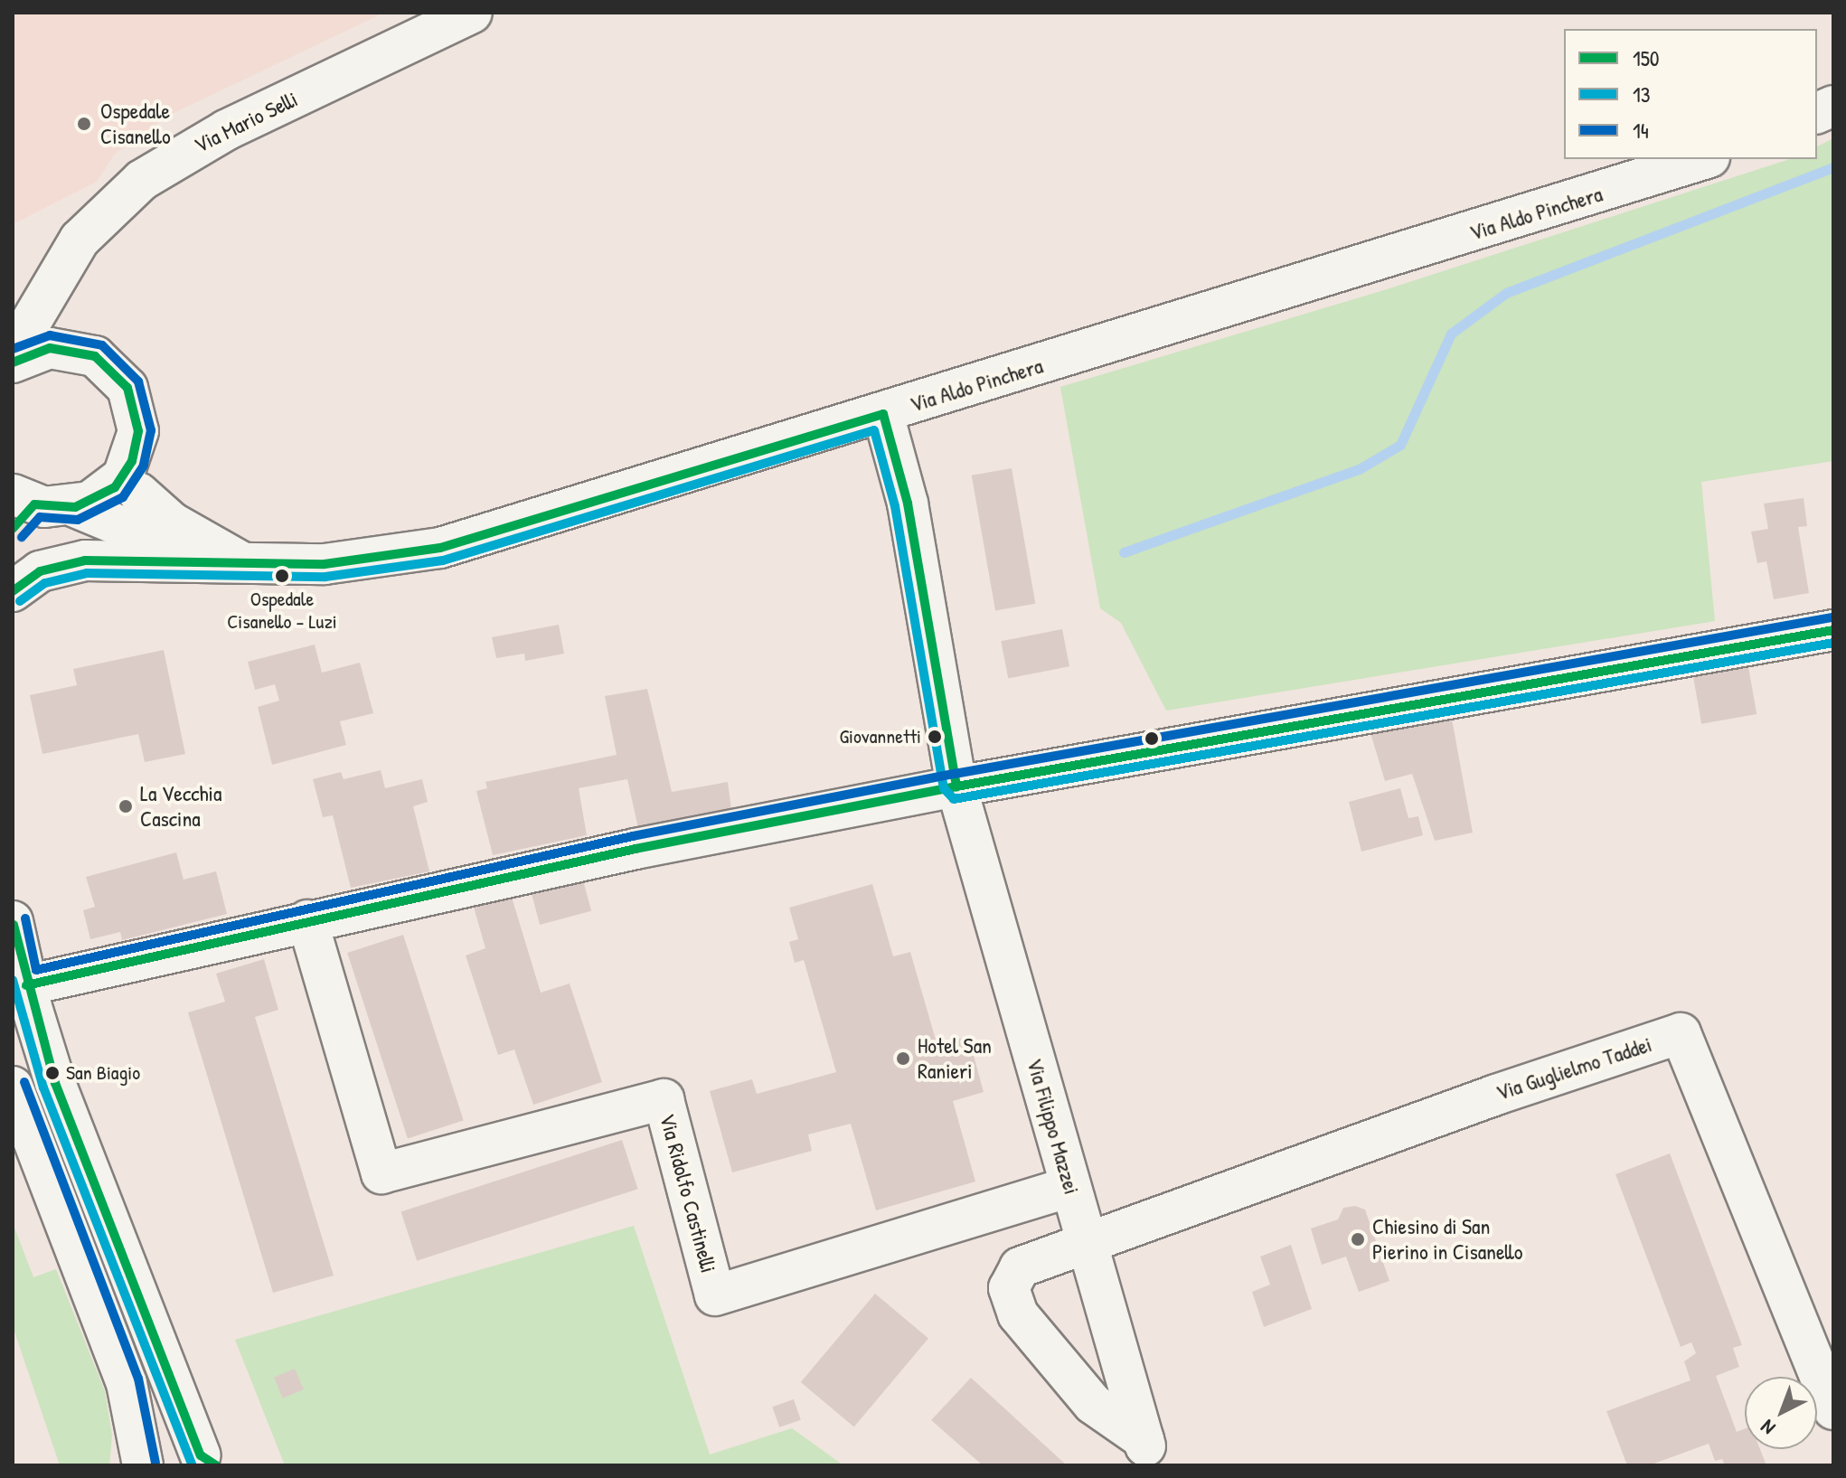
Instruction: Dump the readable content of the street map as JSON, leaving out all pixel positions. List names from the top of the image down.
{
  "streets": {
    "street": [
      "Via Mario Selli",
      "Via Aldo Pinchera",
      "Via Guglielmo Taddei",
      "Via Filippo Mazzei",
      "Via Ridolfo Castinelli"
    ]
  },
  "crossings": [
    ["Via Aldo Pinchera", "Via Filippo Mazzei"],
    ["Via Guglielmo Taddei", "Via Filippo Mazzei"],
    ["Via Filippo Mazzei", "Via Ridolfo Castinelli"]
  ],
  "places": [
    "Ospedale Cisanello",
    "Ospedale Cisanello - Luzi",
    "Giovannetti",
    "La Vecchia Cascina",
    "Hotel San Ranieri",
    "San Biagio",
    "Chiesino di San Pierino in Cisanello"
  ],
  "lines": ["transit line 14", "transit line 150", "transit line 13"],
  "legend": ["150", "13", "14"],
  "north": "bottom left"
}
